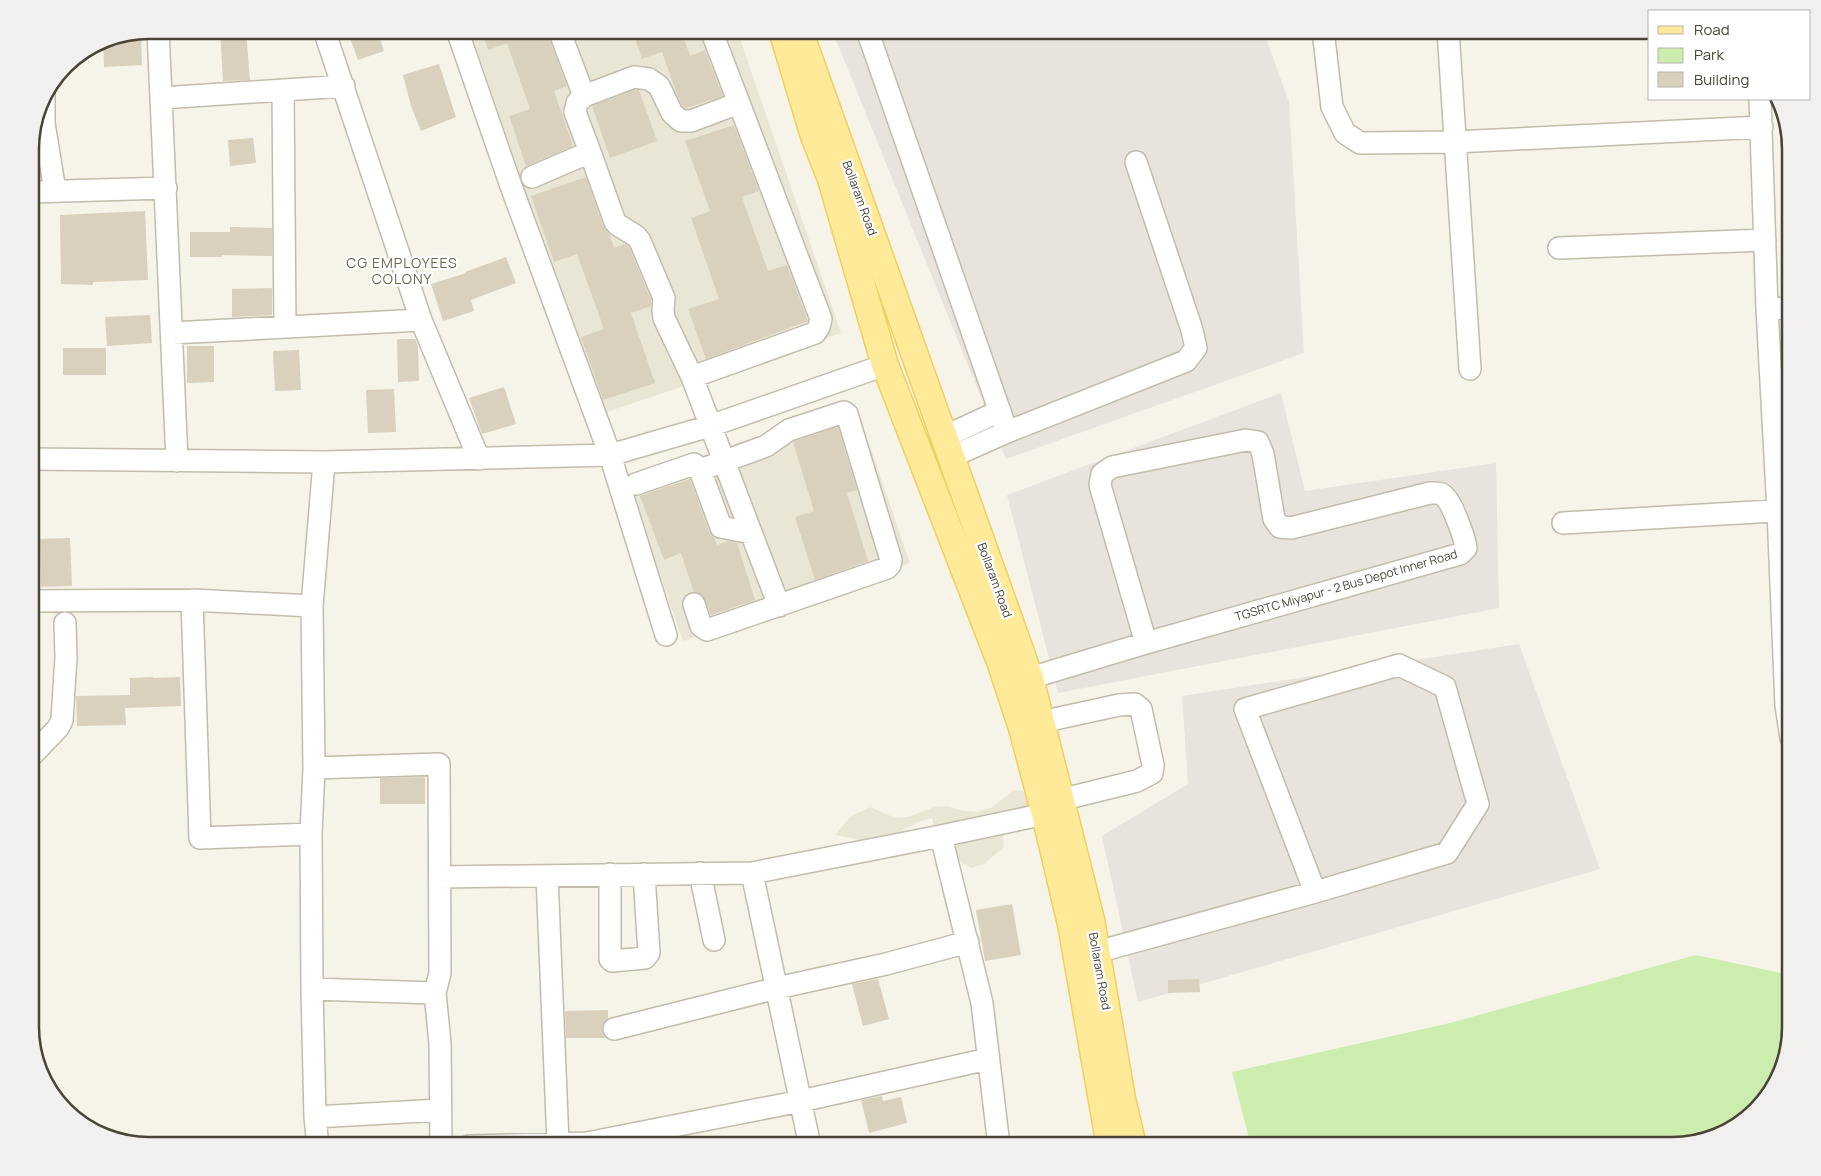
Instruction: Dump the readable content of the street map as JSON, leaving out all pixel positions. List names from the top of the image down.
{
  "streets": {
    "main road": ["Bollaram Road"],
    "street": ["TGSRTC Miyapur - 2 Bus Depot Inner Road"]
  },
  "crossings": [
    ["Bollaram Road", "TGSRTC Miyapur - 2 Bus Depot Inner Road"]
  ],
  "districts": ["CG EMPLOYEES COLONY"],
  "legend": ["Road", "Park", "Building"]
}
